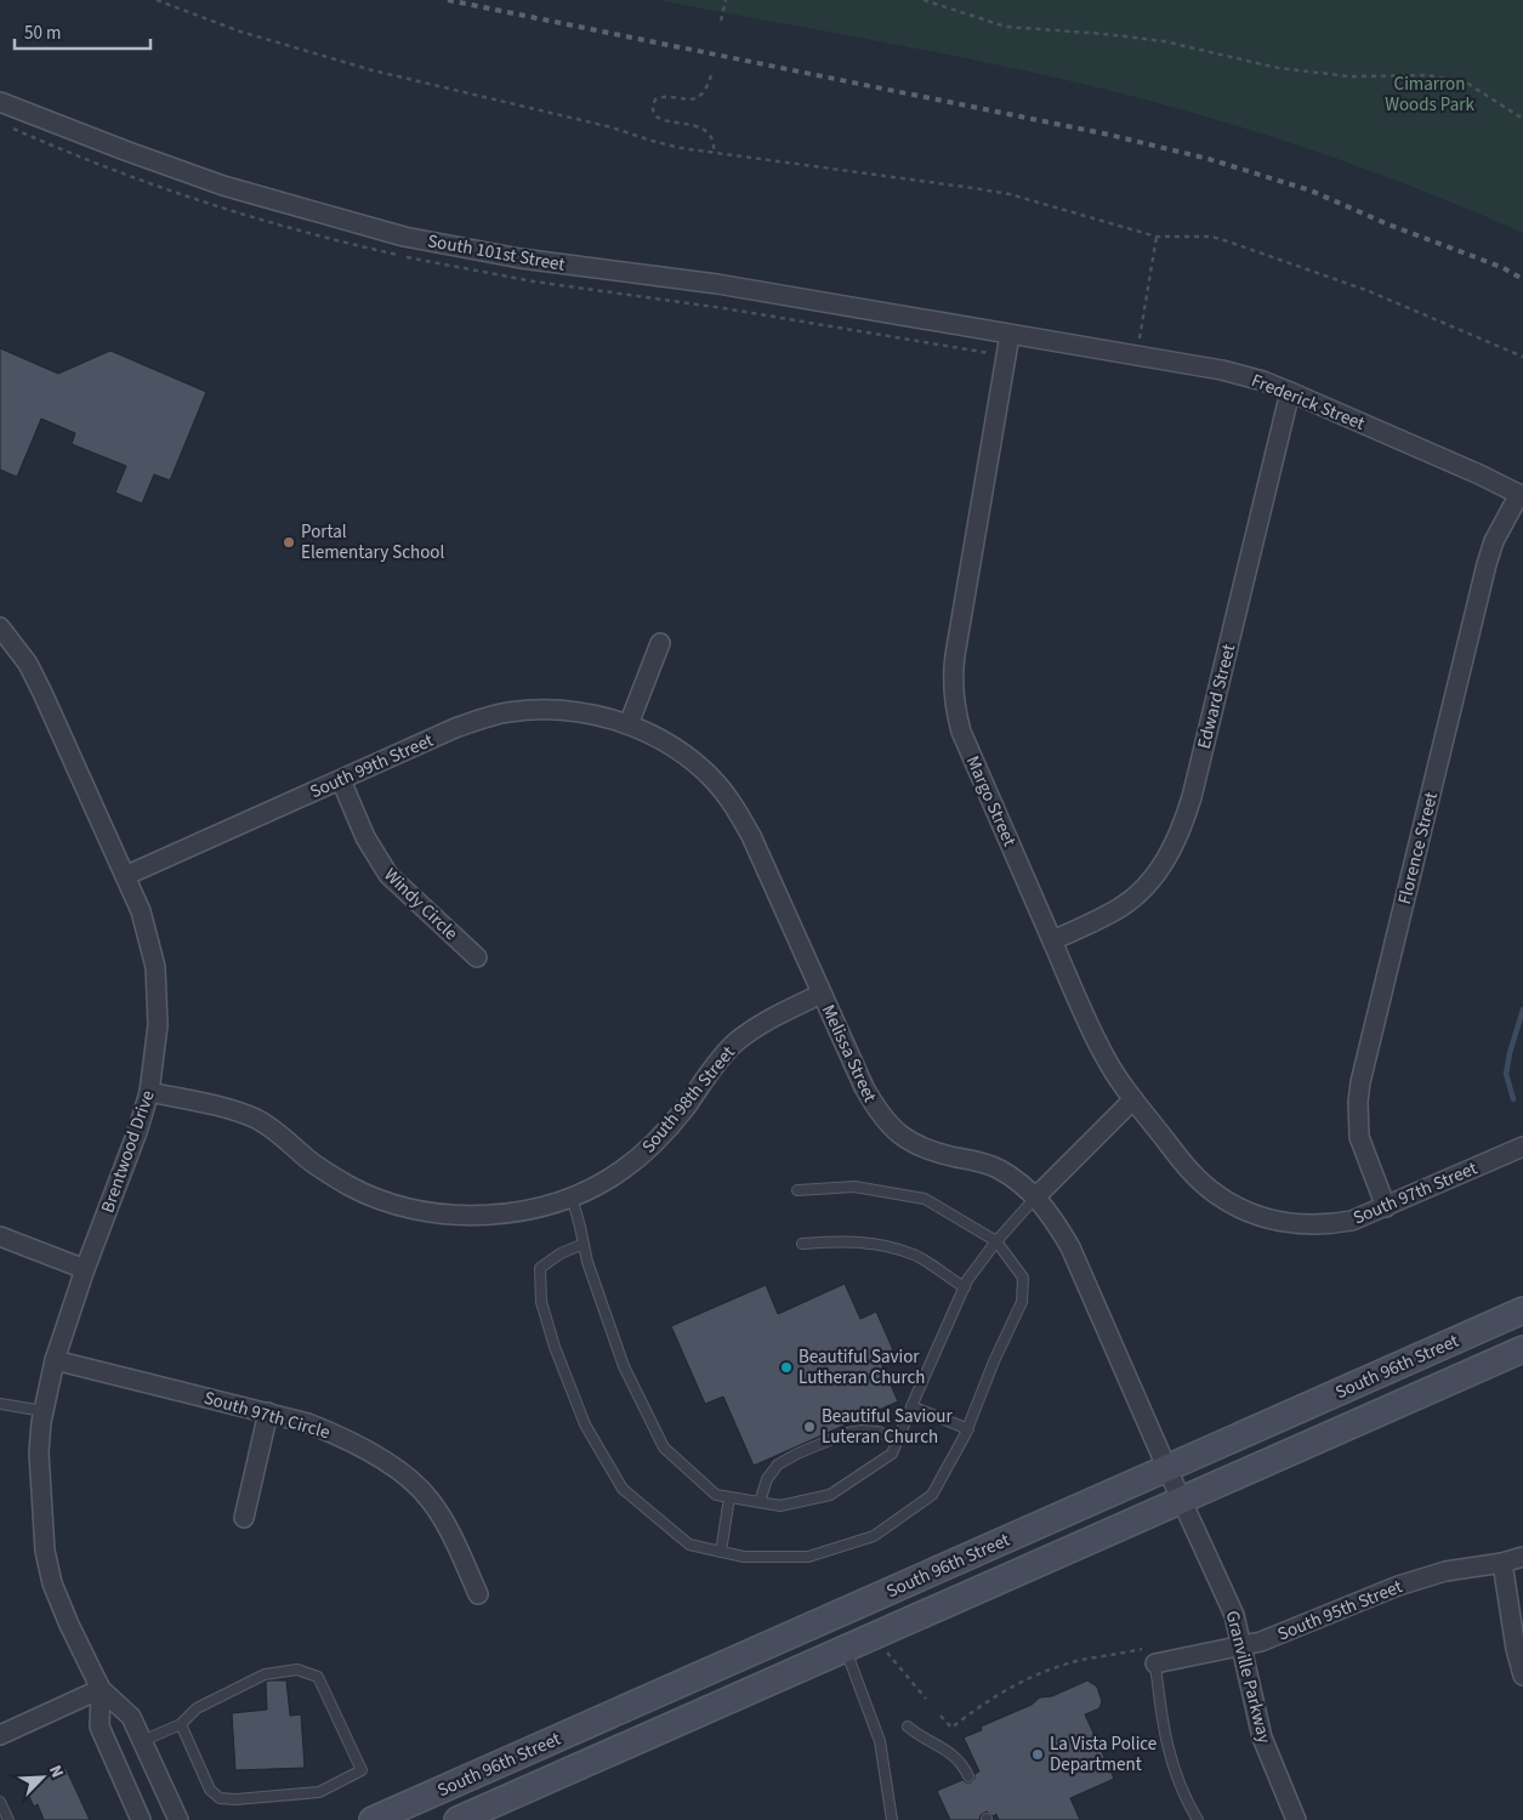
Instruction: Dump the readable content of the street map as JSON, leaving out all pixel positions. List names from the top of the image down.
{
  "streets": {
    "main road": ["South 96th Street"],
    "street": [
      "South 101st Street",
      "Frederick Street",
      "Edward Street",
      "South 99th Street",
      "Margo Street",
      "Florence Street",
      "Windy Circle",
      "Melissa Street",
      "South 98th Street",
      "Brentwood Drive",
      "South 97th Street",
      "South 97th Circle",
      "South 95th Street",
      "Granville Parkway"
    ]
  },
  "crossings": [
    ["South 101st Street", "Frederick Street"],
    ["South 101st Street", "Margo Street"],
    ["Frederick Street", "Edward Street"],
    ["Frederick Street", "Margo Street"],
    ["Frederick Street", "Florence Street"],
    ["Edward Street", "Margo Street"],
    ["South 99th Street", "Windy Circle"],
    ["South 99th Street", "Melissa Street"],
    ["South 99th Street", "Brentwood Drive"],
    ["Margo Street", "South 97th Street"],
    ["Florence Street", "South 97th Street"],
    ["Melissa Street", "South 98th Street"],
    ["Melissa Street", "South 96th Street"],
    ["Melissa Street", "Granville Parkway"],
    ["South 98th Street", "Brentwood Drive"],
    ["Brentwood Drive", "South 97th Circle"],
    ["South 96th Street", "Granville Parkway"],
    ["South 95th Street", "Granville Parkway"]
  ],
  "parks": ["Cimarron Woods Park"],
  "places": [
    "Portal Elementary School",
    "Beautiful Savior Lutheran Church",
    "Beautiful Saviour Luteran Church",
    "La Vista Police Department"
  ],
  "scale_bar": "50 m",
  "north": "top right"
}
